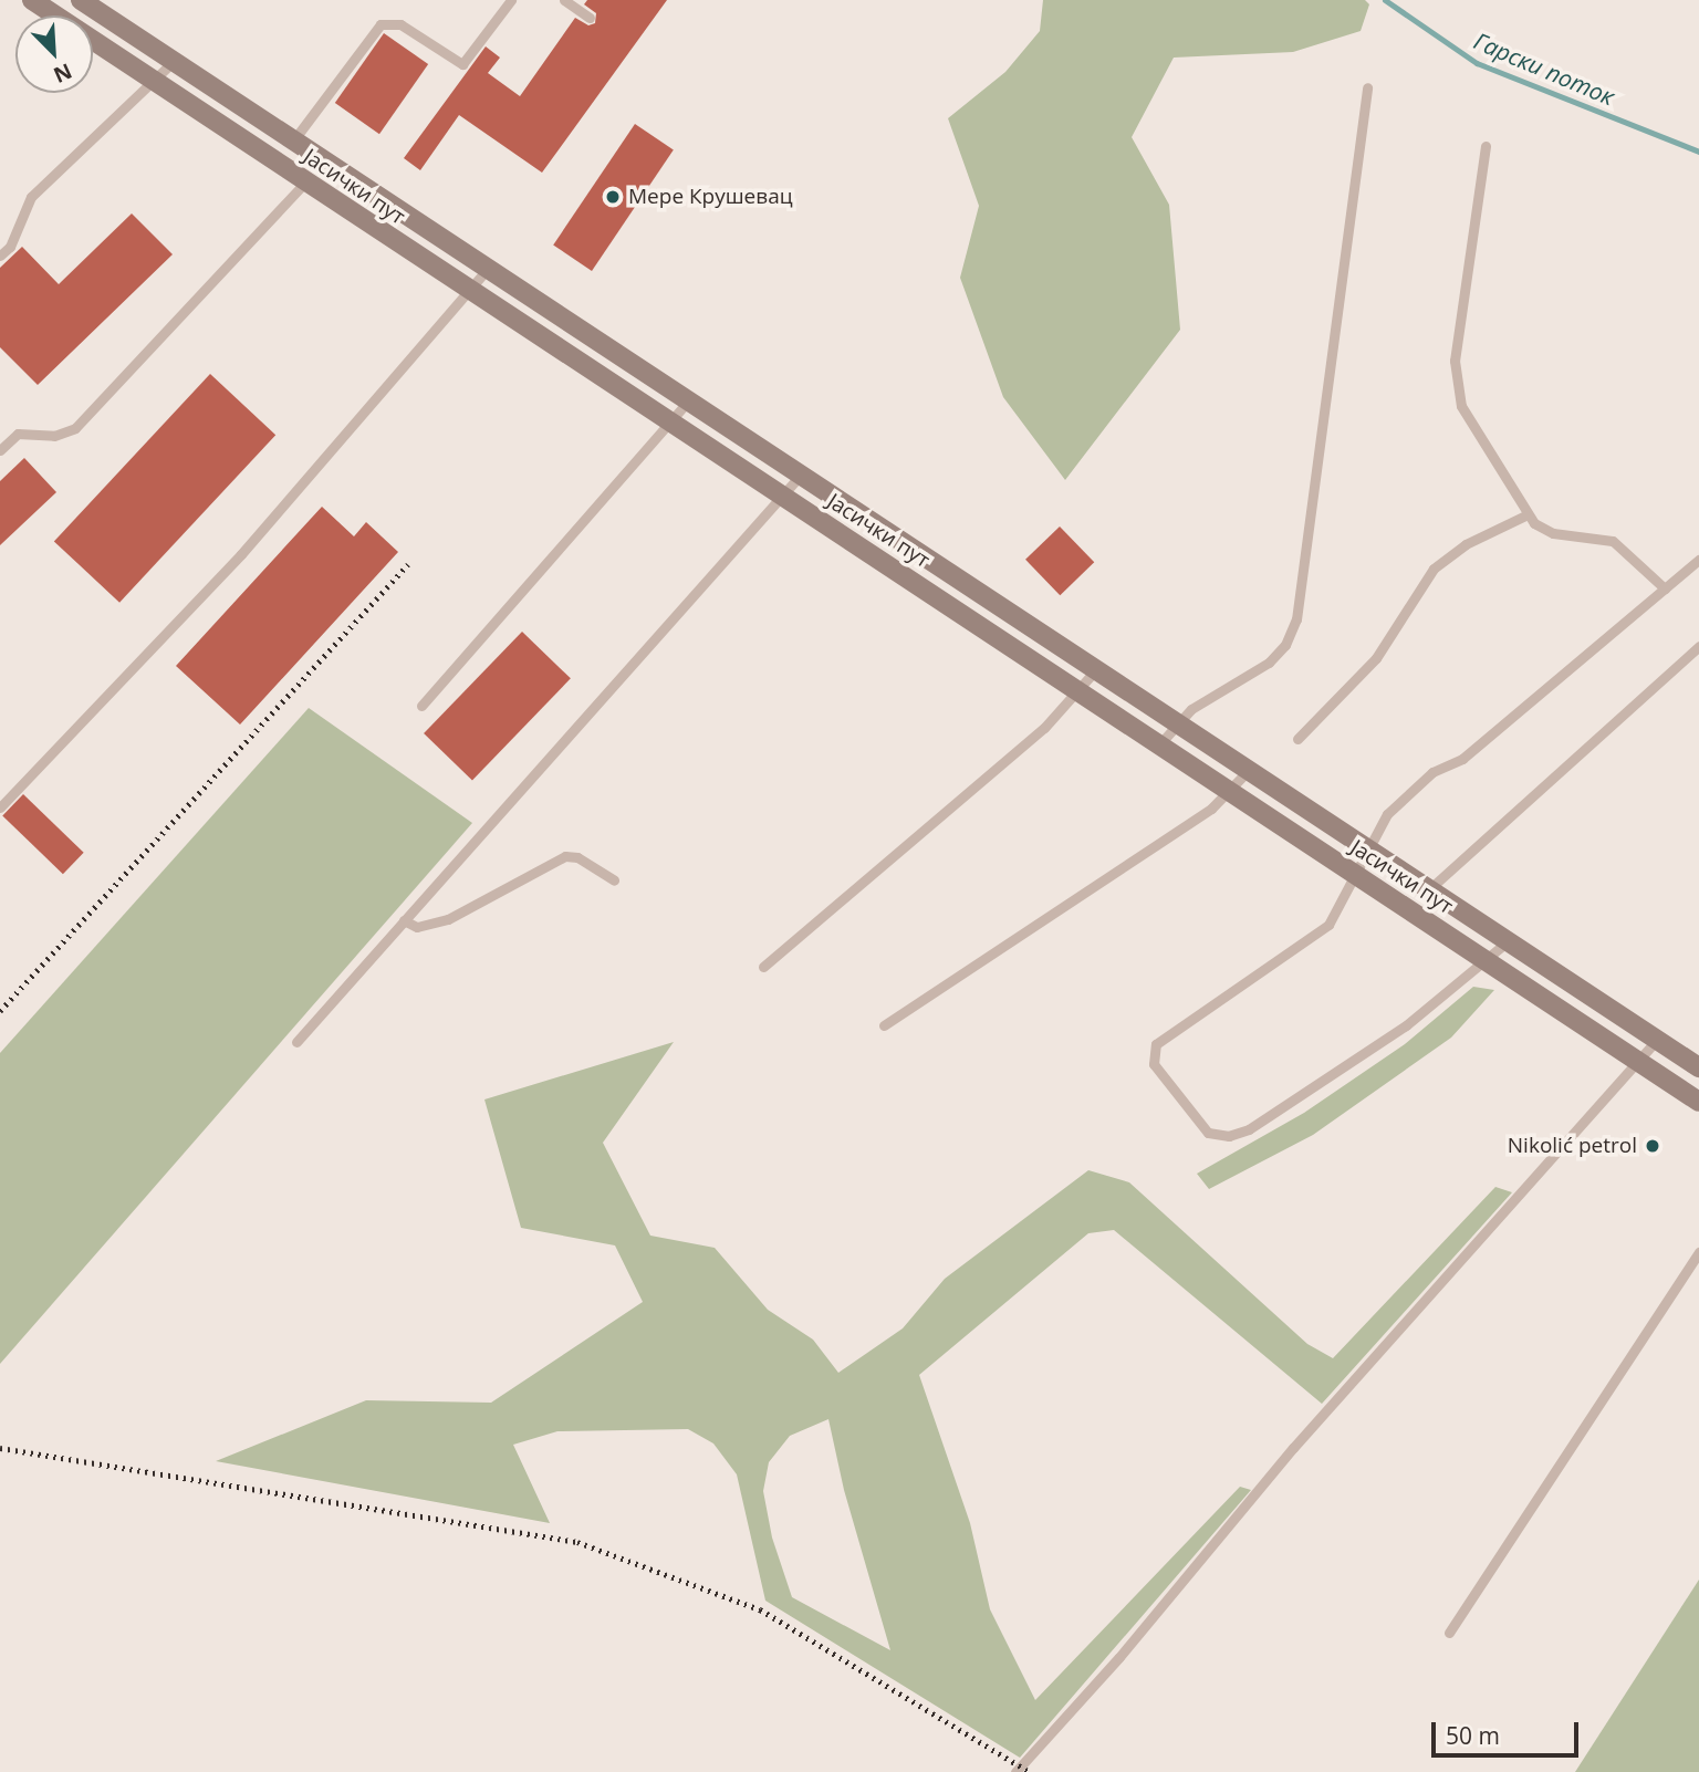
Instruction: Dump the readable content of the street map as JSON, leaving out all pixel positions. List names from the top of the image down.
{
  "streets": {
    "main road": ["Јасички пут"]
  },
  "water": ["Гарски поток"],
  "places": ["Мере Крушевац", "Nikolić petrol"],
  "scale_bar": "50 m",
  "north": "bottom right"
}
